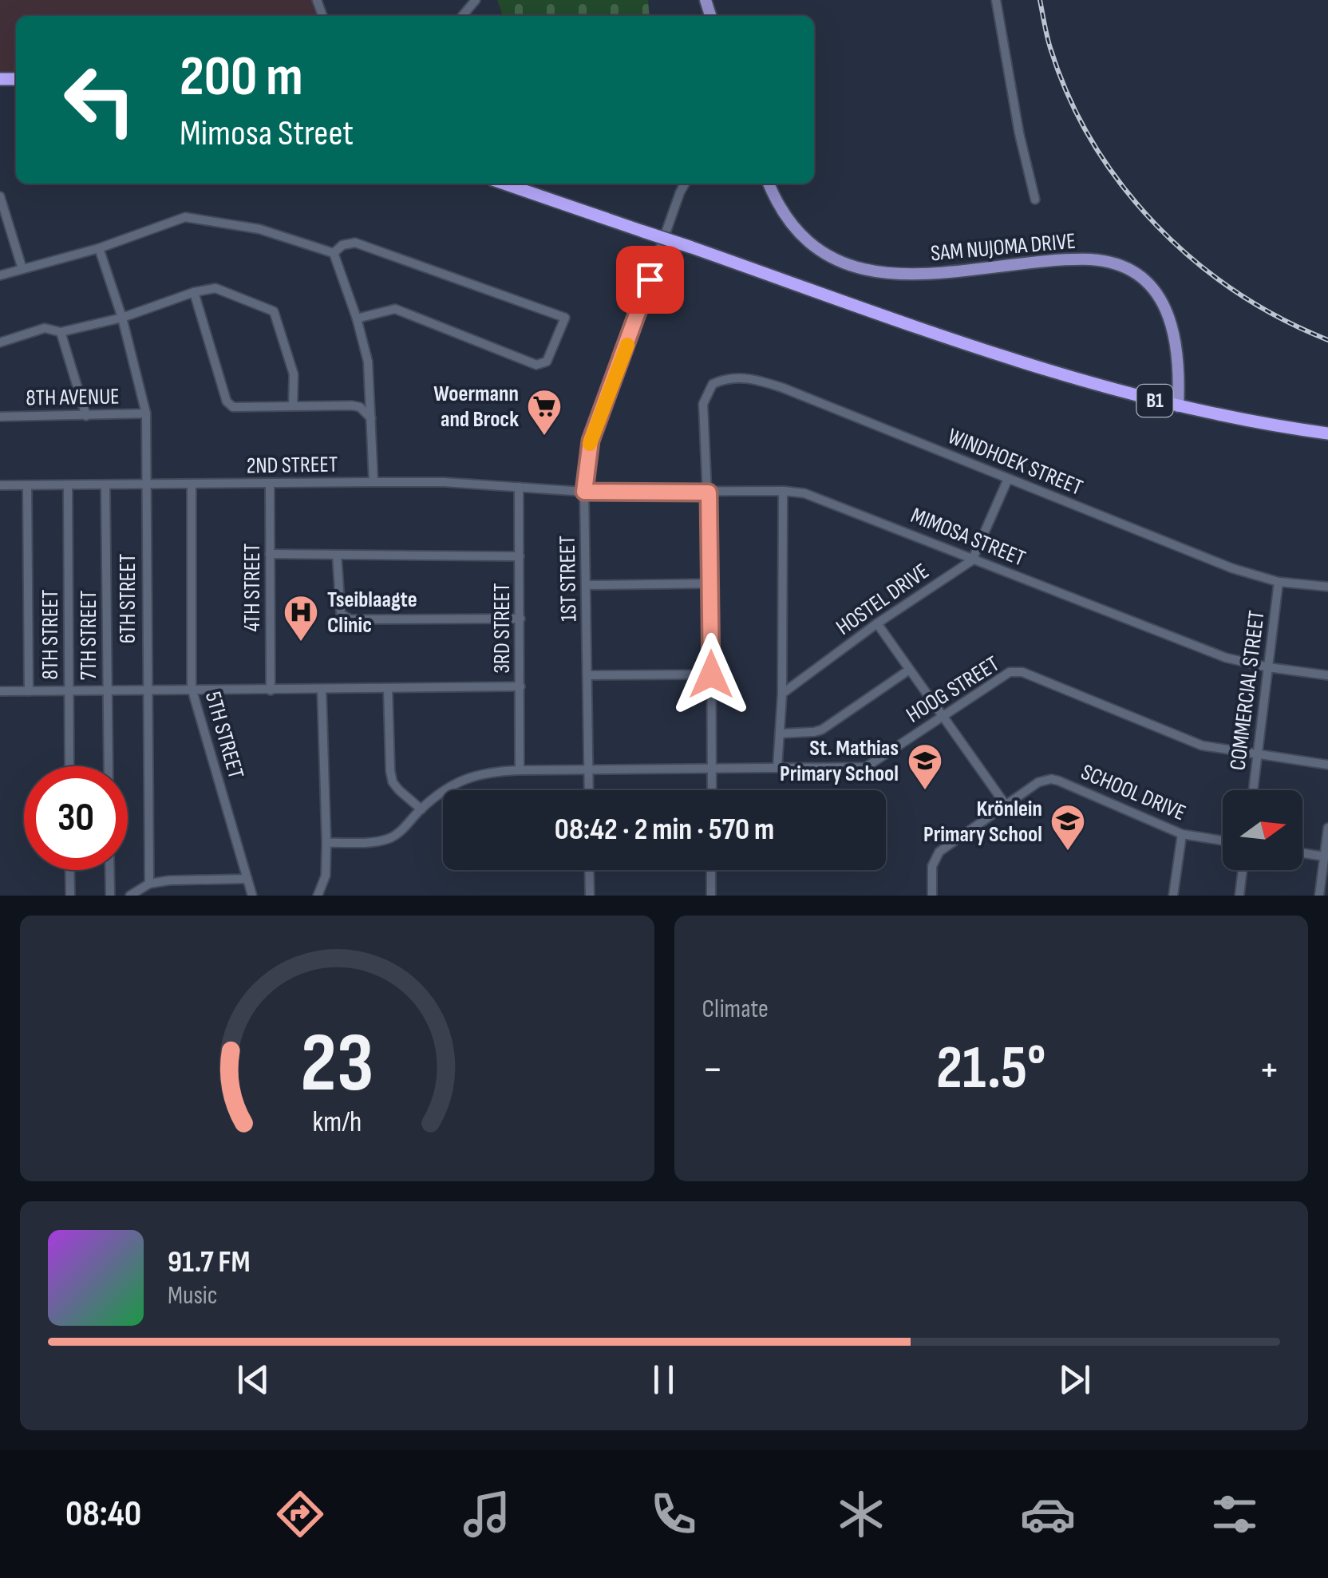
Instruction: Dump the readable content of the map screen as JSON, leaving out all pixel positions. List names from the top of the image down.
{
  "streets": {
    "highway": ["B1"],
    "main road": ["SAM NUJOMA DRIVE"],
    "street": [
      "8TH AVENUE",
      "WINDHOEK STREET",
      "2ND STREET",
      "MIMOSA STREET",
      "1ST STREET",
      "4TH STREET",
      "6TH STREET",
      "HOSTEL DRIVE",
      "3RD STREET",
      "8TH STREET",
      "7TH STREET",
      "HOOG STREET",
      "COMMERCIAL STREET",
      "5TH STREET",
      "SCHOOL DRIVE"
    ]
  },
  "crossings": [
    ["SAM NUJOMA DRIVE", "B1"],
    ["8TH AVENUE", "6TH STREET"],
    ["WINDHOEK STREET", "MIMOSA STREET"],
    ["WINDHOEK STREET", "COMMERCIAL STREET"],
    ["2ND STREET", "MIMOSA STREET"],
    ["2ND STREET", "1ST STREET"],
    ["2ND STREET", "4TH STREET"],
    ["2ND STREET", "6TH STREET"],
    ["2ND STREET", "3RD STREET"],
    ["2ND STREET", "8TH STREET"],
    ["2ND STREET", "7TH STREET"],
    ["2ND STREET", "5TH STREET"],
    ["MIMOSA STREET", "1ST STREET"],
    ["MIMOSA STREET", "HOSTEL DRIVE"],
    ["MIMOSA STREET", "COMMERCIAL STREET"],
    ["1ST STREET", "HOOG STREET"],
    ["3RD STREET", "HOOG STREET"],
    ["HOOG STREET", "COMMERCIAL STREET"]
  ],
  "places": {
    "supermarket": ["Woermann and Brock"],
    "hospital": ["Tseiblaagte Clinic"],
    "school or university": ["St. Mathias Primary School", "Krönlein Primary School"]
  },
  "north": "right",
  "page": {
    "turn": ["200 m", "Mimosa Street"],
    "limit": "30",
    "trip": "08:42 · 2 min · 570 m",
    "tile": "Climate",
    "heat": ["−", "21.5°", "+"],
    "song": ["91.7 FM", "Music"],
    "tabs": "08:40",
    "gauge": ["23", "km/h"]
  }
}
